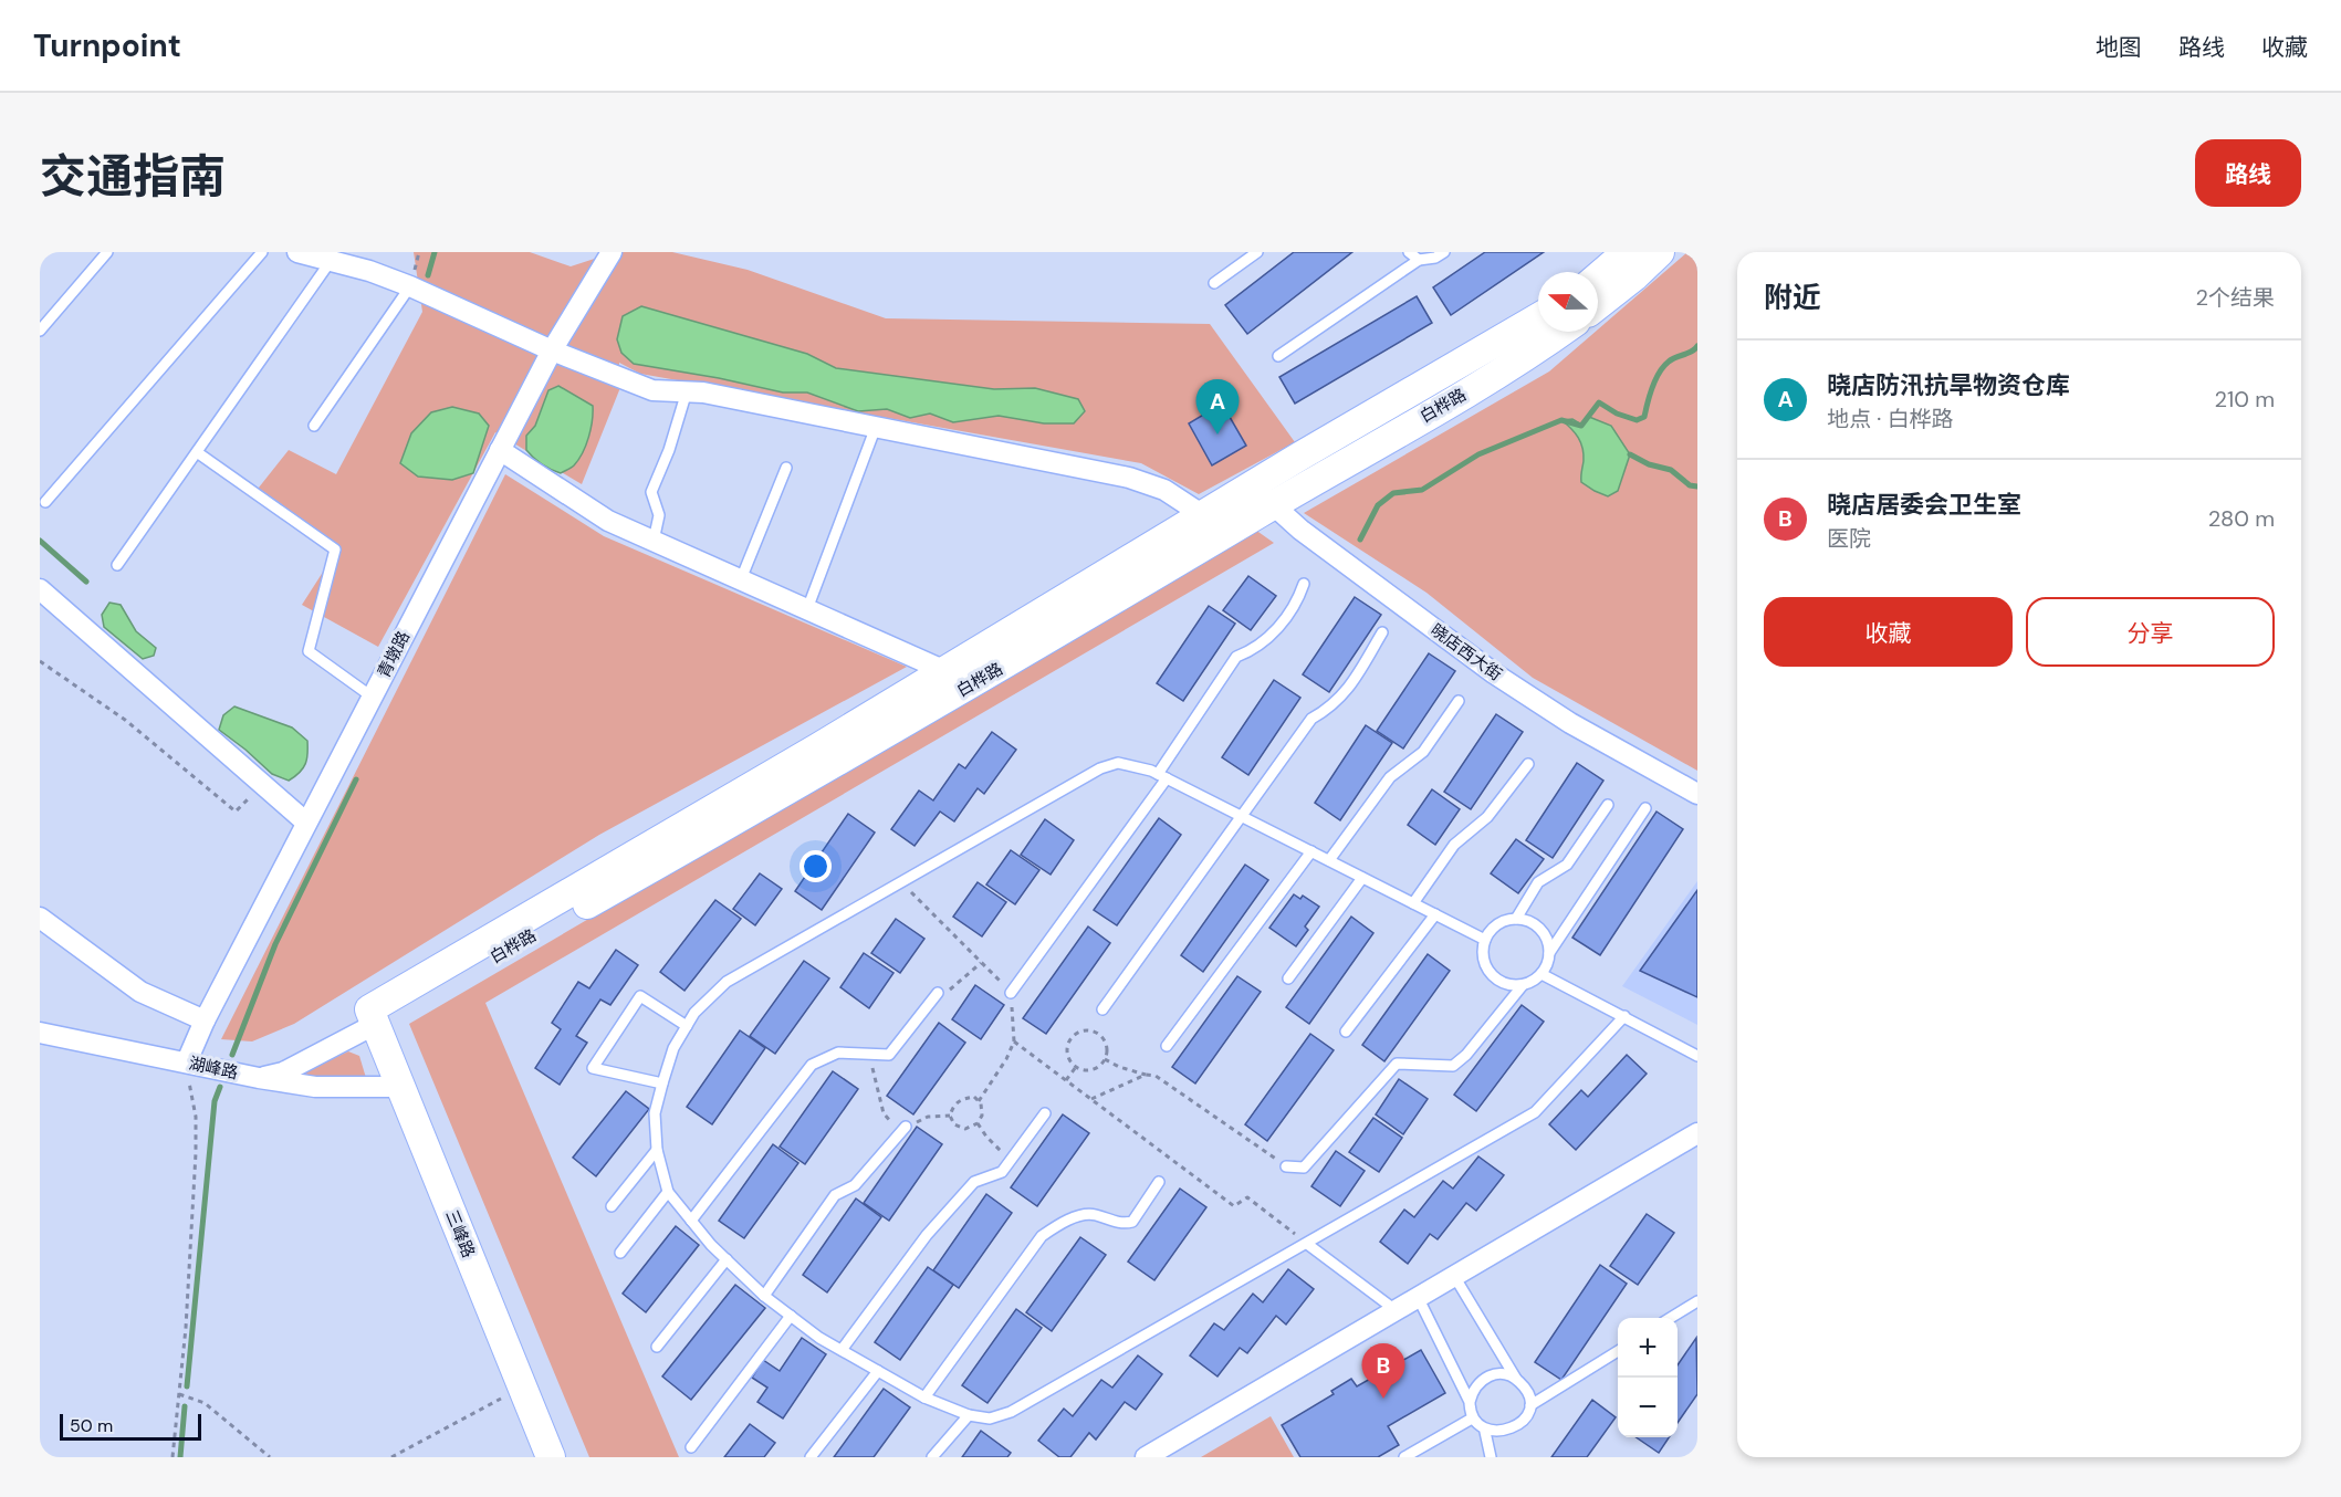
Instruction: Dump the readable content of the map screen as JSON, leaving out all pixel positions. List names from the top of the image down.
{
  "streets": {
    "street": [
      "白桦路",
      "晓店西大街",
      "青墩路",
      "湖峰路",
      "三峰路"
    ]
  },
  "crossings": [
    ["白桦路", "晓店西大街"],
    ["白桦路", "湖峰路"],
    ["白桦路", "三峰路"],
    ["青墩路", "湖峰路"],
    ["湖峰路", "三峰路"]
  ],
  "scale_bar": "50 m",
  "north": "left",
  "page": {
    "header": "Turnpoint",
    "nav": ["地图", "路线", "收藏"],
    "title": "交通指南",
    "buttons": [
      "路线",
      ["收藏", "分享"]
    ],
    "heading": ["附近", "2个结果"],
    "list": [
      {
        "mark": "A",
        "name": "晓店防汛抗旱物资仓库",
        "note": "地点 · 白桦路",
        "value": "210 m"
      },
      {
        "mark": "B",
        "name": "晓店居委会卫生室",
        "note": "医院",
        "value": "280 m"
      }
    ],
    "pins": ["A", "B"],
    "map_buttons": ["+", "−"],
    "scale": "50 m"
  }
}
